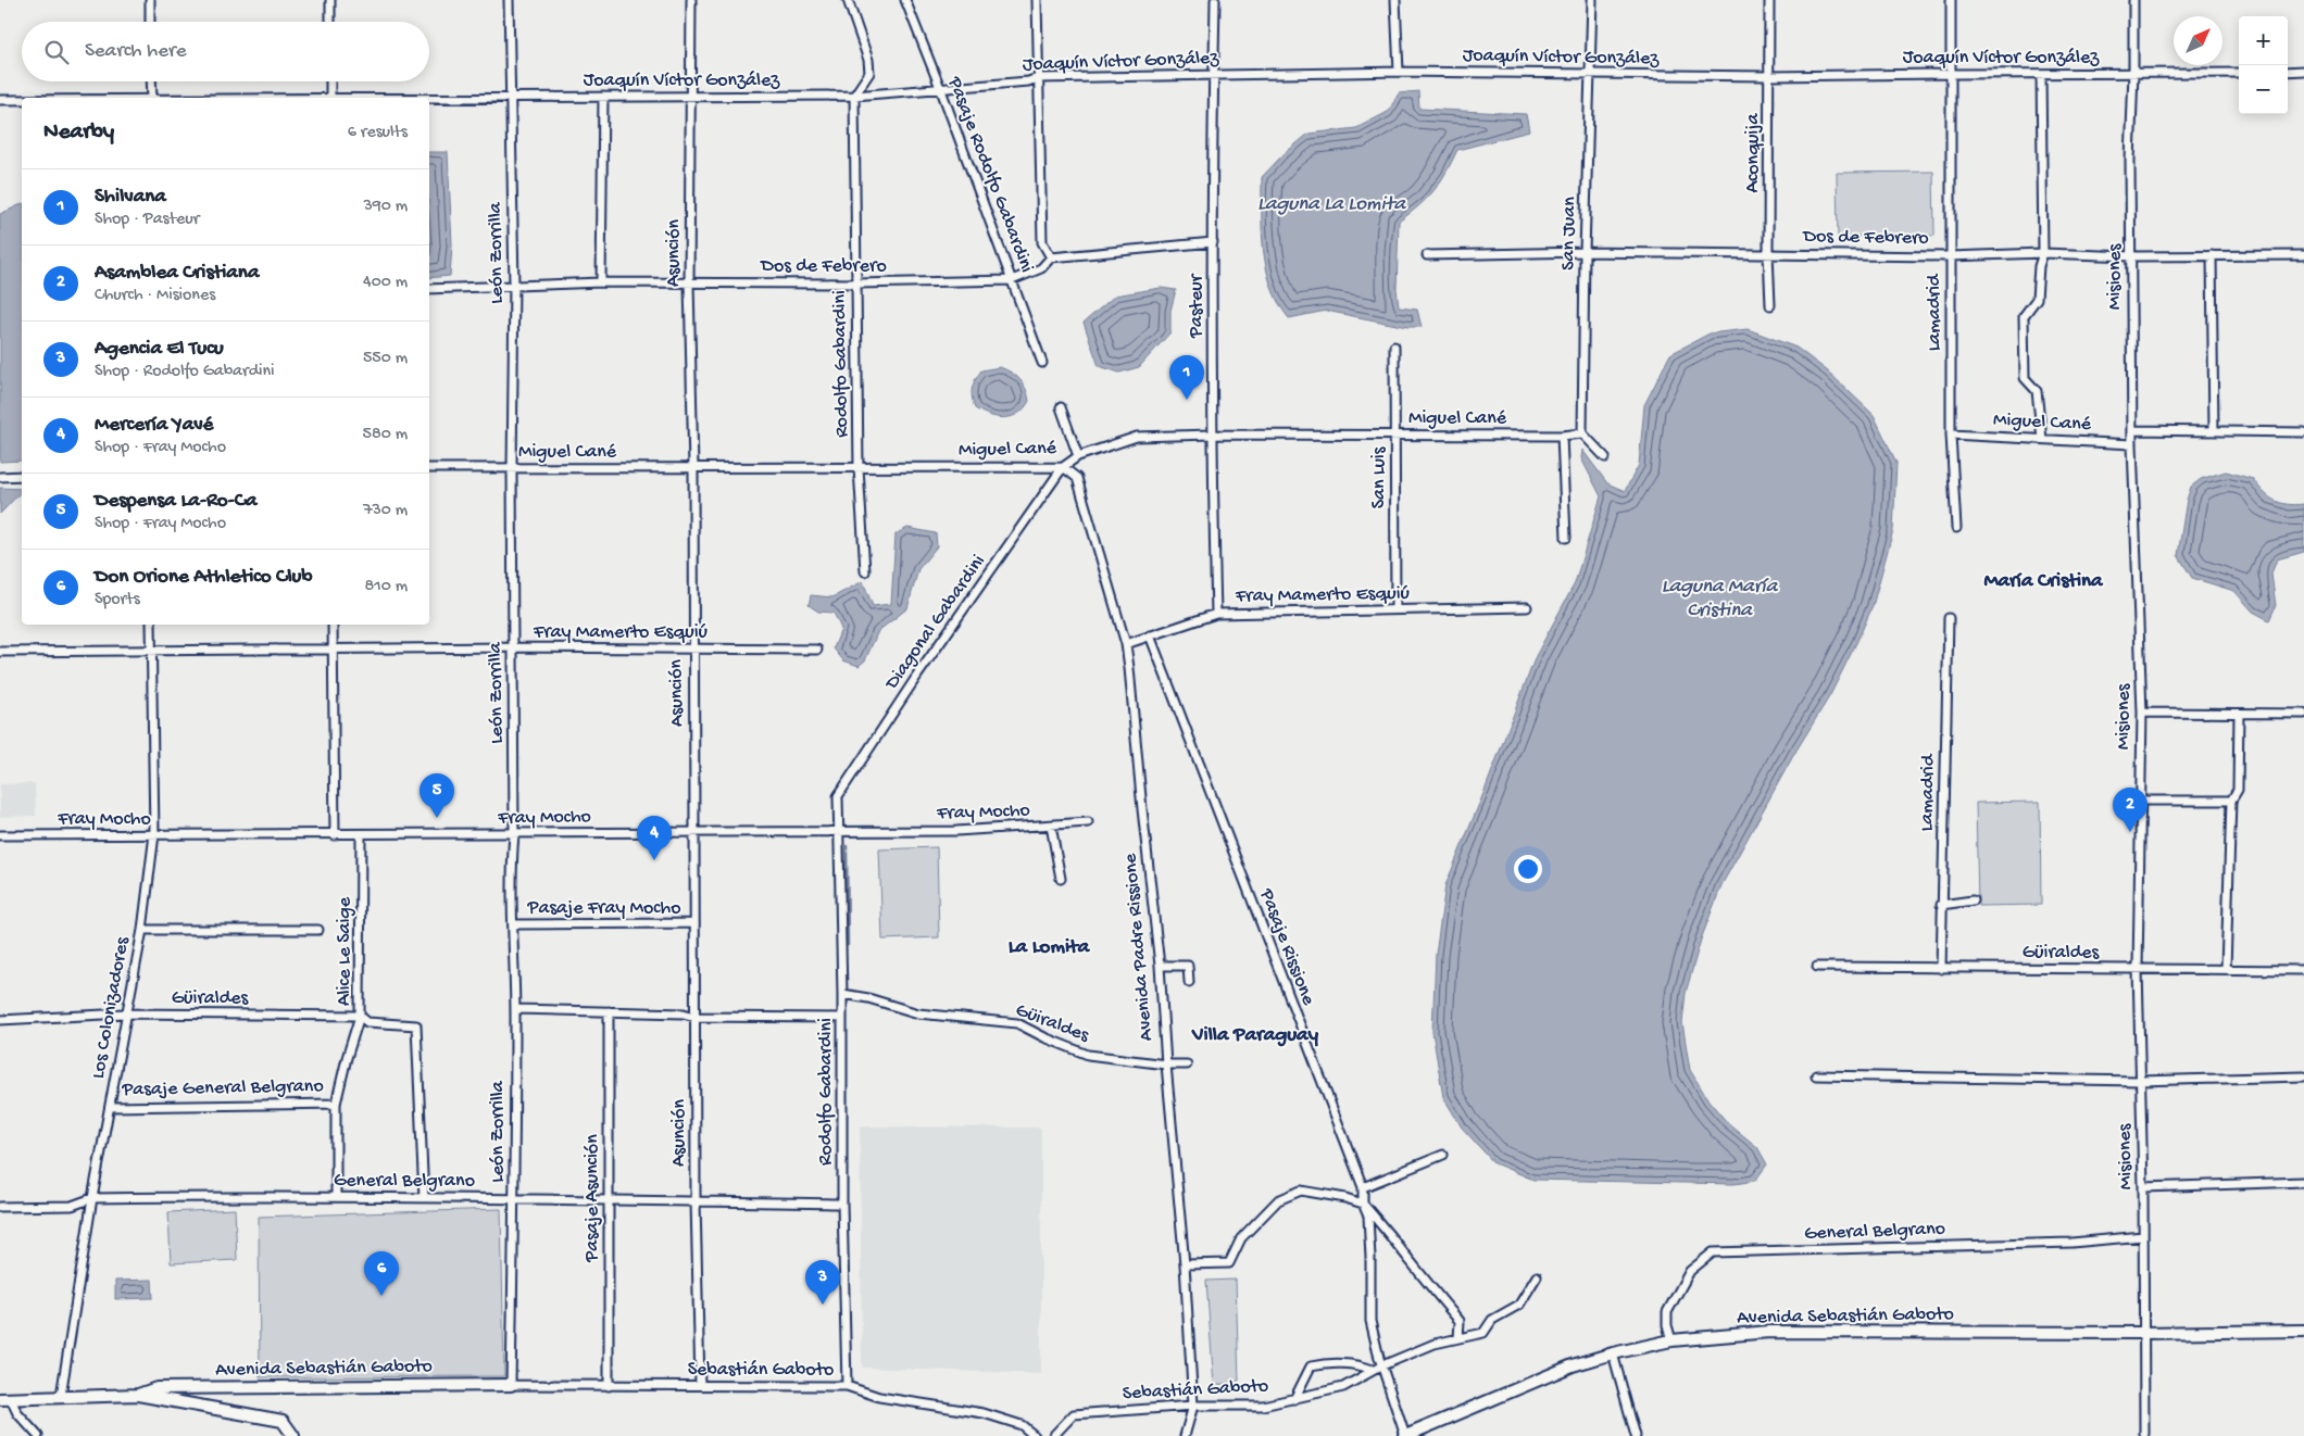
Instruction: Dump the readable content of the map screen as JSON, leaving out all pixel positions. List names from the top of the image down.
{
  "streets": {
    "main road": ["Avenida Sebastián Gaboto"],
    "street": [
      "Joaquín Víctor González",
      "Aconquija",
      "Pasaje Rodolfo Gabardini",
      "San Juan",
      "Dos de Febrero",
      "León Zorrilla",
      "Asunción",
      "Misiones",
      "Pasteur",
      "Lamadrid",
      "Rodolfo Gabardini",
      "Miguel Cané",
      "San Luis",
      "Fray Mamerto Esquiú",
      "Diagonal Gabardini",
      "Fray Mocho",
      "Pasaje Fray Mocho",
      "Avenida Padre Rissione",
      "Pasaje Rissione",
      "Alice Le Saige",
      "Güiraldes",
      "Los Colonizadores",
      "Pasaje General Belgrano",
      "General Belgrano",
      "Pasaje Asunción",
      "Sebastián Gaboto"
    ]
  },
  "crossings": [
    ["Joaquín Víctor González", "Aconquija"],
    ["Joaquín Víctor González", "Pasaje Rodolfo Gabardini"],
    ["Joaquín Víctor González", "San Juan"],
    ["Joaquín Víctor González", "León Zorrilla"],
    ["Joaquín Víctor González", "Asunción"],
    ["Joaquín Víctor González", "Misiones"],
    ["Joaquín Víctor González", "Pasteur"],
    ["Joaquín Víctor González", "Lamadrid"],
    ["Joaquín Víctor González", "Rodolfo Gabardini"],
    ["Aconquija", "Dos de Febrero"],
    ["Pasaje Rodolfo Gabardini", "Dos de Febrero"],
    ["San Juan", "Dos de Febrero"],
    ["San Juan", "Miguel Cané"],
    ["Dos de Febrero", "León Zorrilla"],
    ["Dos de Febrero", "Asunción"],
    ["Dos de Febrero", "Misiones"],
    ["Dos de Febrero", "Lamadrid"],
    ["Dos de Febrero", "Rodolfo Gabardini"],
    ["León Zorrilla", "Miguel Cané"],
    ["León Zorrilla", "Fray Mamerto Esquiú"],
    ["León Zorrilla", "Fray Mocho"],
    ["León Zorrilla", "Pasaje Fray Mocho"],
    ["León Zorrilla", "General Belgrano"],
    ["León Zorrilla", "Avenida Sebastián Gaboto"],
    ["León Zorrilla", "Sebastián Gaboto"],
    ["Asunción", "Miguel Cané"],
    ["Asunción", "Fray Mamerto Esquiú"],
    ["Asunción", "Fray Mocho"],
    ["Asunción", "Pasaje Fray Mocho"],
    ["Asunción", "General Belgrano"],
    ["Asunción", "Sebastián Gaboto"],
    ["Misiones", "Miguel Cané"],
    ["Misiones", "Güiraldes"],
    ["Misiones", "General Belgrano"],
    ["Misiones", "Avenida Sebastián Gaboto"],
    ["Pasteur", "Miguel Cané"],
    ["Pasteur", "Fray Mamerto Esquiú"],
    ["Lamadrid", "Miguel Cané"],
    ["Lamadrid", "Güiraldes"],
    ["Rodolfo Gabardini", "Miguel Cané"],
    ["Rodolfo Gabardini", "Diagonal Gabardini"],
    ["Rodolfo Gabardini", "Fray Mocho"],
    ["Rodolfo Gabardini", "Güiraldes"],
    ["Rodolfo Gabardini", "General Belgrano"],
    ["Rodolfo Gabardini", "Sebastián Gaboto"],
    ["Miguel Cané", "San Luis"],
    ["Miguel Cané", "Diagonal Gabardini"],
    ["Miguel Cané", "Avenida Padre Rissione"],
    ["San Luis", "Fray Mamerto Esquiú"],
    ["Fray Mamerto Esquiú", "Avenida Padre Rissione"],
    ["Fray Mamerto Esquiú", "Pasaje Rissione"],
    ["Fray Mamerto Esquiú", "Los Colonizadores"],
    ["Diagonal Gabardini", "Avenida Padre Rissione"],
    ["Fray Mocho", "Alice Le Saige"],
    ["Fray Mocho", "Los Colonizadores"],
    ["Avenida Padre Rissione", "Güiraldes"],
    ["Avenida Padre Rissione", "Sebastián Gaboto"],
    ["Pasaje Rissione", "Avenida Sebastián Gaboto"],
    ["Pasaje Rissione", "Sebastián Gaboto"],
    ["Alice Le Saige", "Güiraldes"],
    ["Alice Le Saige", "Pasaje General Belgrano"],
    ["Alice Le Saige", "General Belgrano"],
    ["Güiraldes", "Los Colonizadores"],
    ["Güiraldes", "General Belgrano"],
    ["Los Colonizadores", "Pasaje General Belgrano"],
    ["Los Colonizadores", "General Belgrano"],
    ["Los Colonizadores", "Avenida Sebastián Gaboto"],
    ["General Belgrano", "Pasaje Asunción"],
    ["General Belgrano", "Avenida Sebastián Gaboto"],
    ["Pasaje Asunción", "Sebastián Gaboto"],
    ["Avenida Sebastián Gaboto", "Sebastián Gaboto"]
  ],
  "districts": ["María Cristina", "La Lomita", "Villa Paraguay"],
  "water": ["Laguna La Lomita", "Laguna María Cristina"],
  "north": "top right",
  "page": {
    "map_buttons": ["+", "−"],
    "search": "Search here",
    "heading": ["Nearby", "6 results"],
    "list": [
      {
        "mark": "1",
        "name": "Shilvana",
        "note": "Shop · Pasteur",
        "value": "390 m"
      },
      {
        "mark": "2",
        "name": "Asamblea Cristiana",
        "note": "Church · Misiones",
        "value": "400 m"
      },
      {
        "mark": "3",
        "name": "Agencia El Tucu",
        "note": "Shop · Rodolfo Gabardini",
        "value": "550 m"
      },
      {
        "mark": "4",
        "name": "Mercería Yavé",
        "note": "Shop · Fray Mocho",
        "value": "580 m"
      },
      {
        "mark": "5",
        "name": "Despensa La-Ro-Ca",
        "note": "Shop · Fray Mocho",
        "value": "730 m"
      },
      {
        "mark": "6",
        "name": "Don Orione Athletico Club",
        "note": "Sports",
        "value": "810 m"
      }
    ],
    "pins": [
      "1",
      "5",
      "2",
      "4",
      "6",
      "3"
    ]
  }
}
